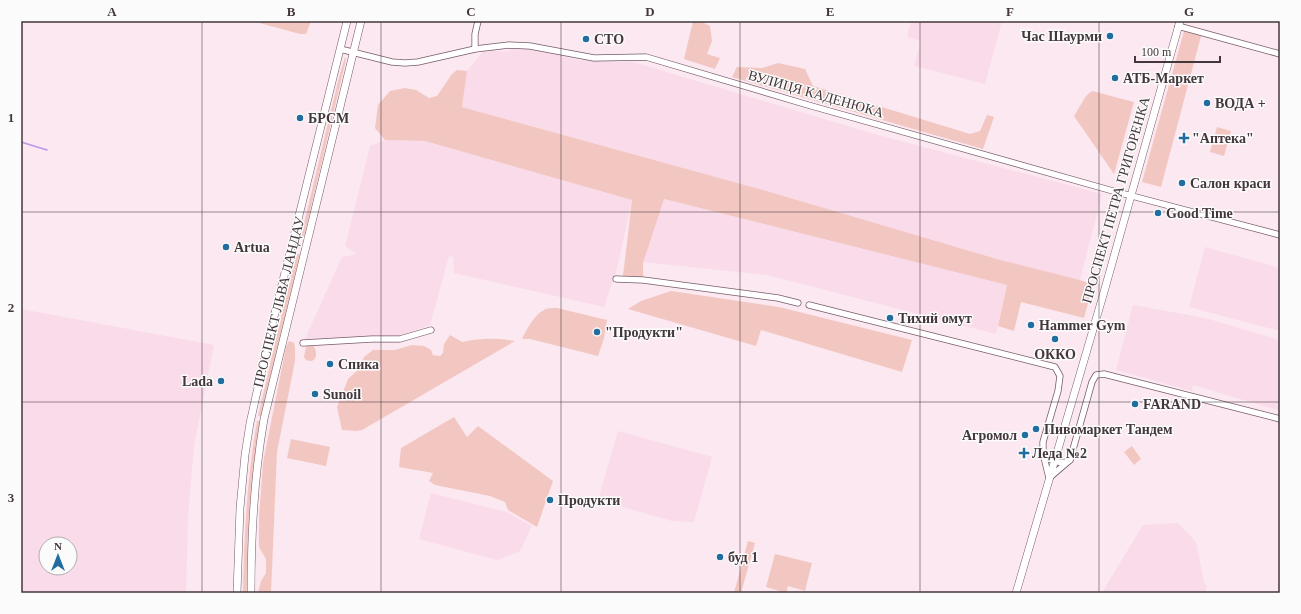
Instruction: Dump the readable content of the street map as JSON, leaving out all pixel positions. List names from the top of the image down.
{
  "streets": {
    "main road": ["ПРОСПЕКТ ПЕТРА ГРИГОРЕНКА", "ПРОСПЕКТ ЛЬВА ЛАНДАУ"],
    "street": ["ВУЛИЦЯ КАДЕНЮКА"]
  },
  "crossings": [
    ["ВУЛИЦЯ КАДЕНЮКА", "ПРОСПЕКТ ПЕТРА ГРИГОРЕНКА"],
    ["ВУЛИЦЯ КАДЕНЮКА", "ПРОСПЕКТ ЛЬВА ЛАНДАУ"]
  ],
  "places": {
    "other": [
      "Час Шаурми",
      "СТО",
      "АТБ-Маркет",
      "ВОДА +",
      "БРСМ",
      "Салон краси",
      "Good Time",
      "Artua",
      "Тихий омут",
      "Hammer Gym",
      "\"Продукти\"",
      "ОККО",
      "Спика",
      "Lada",
      "Sunoil",
      "FARAND",
      "Пивомаркет Тандем",
      "Агромол",
      "Продукти",
      "буд 1"
    ],
    "health": ["\"Аптека\"", "Леда №2"]
  },
  "scale_bar": "100 m",
  "north": "top",
  "grid": {
    "columns": [
      "A",
      "B",
      "C",
      "D",
      "E",
      "F",
      "G"
    ],
    "rows": ["1", "2", "3"]
  }
}
